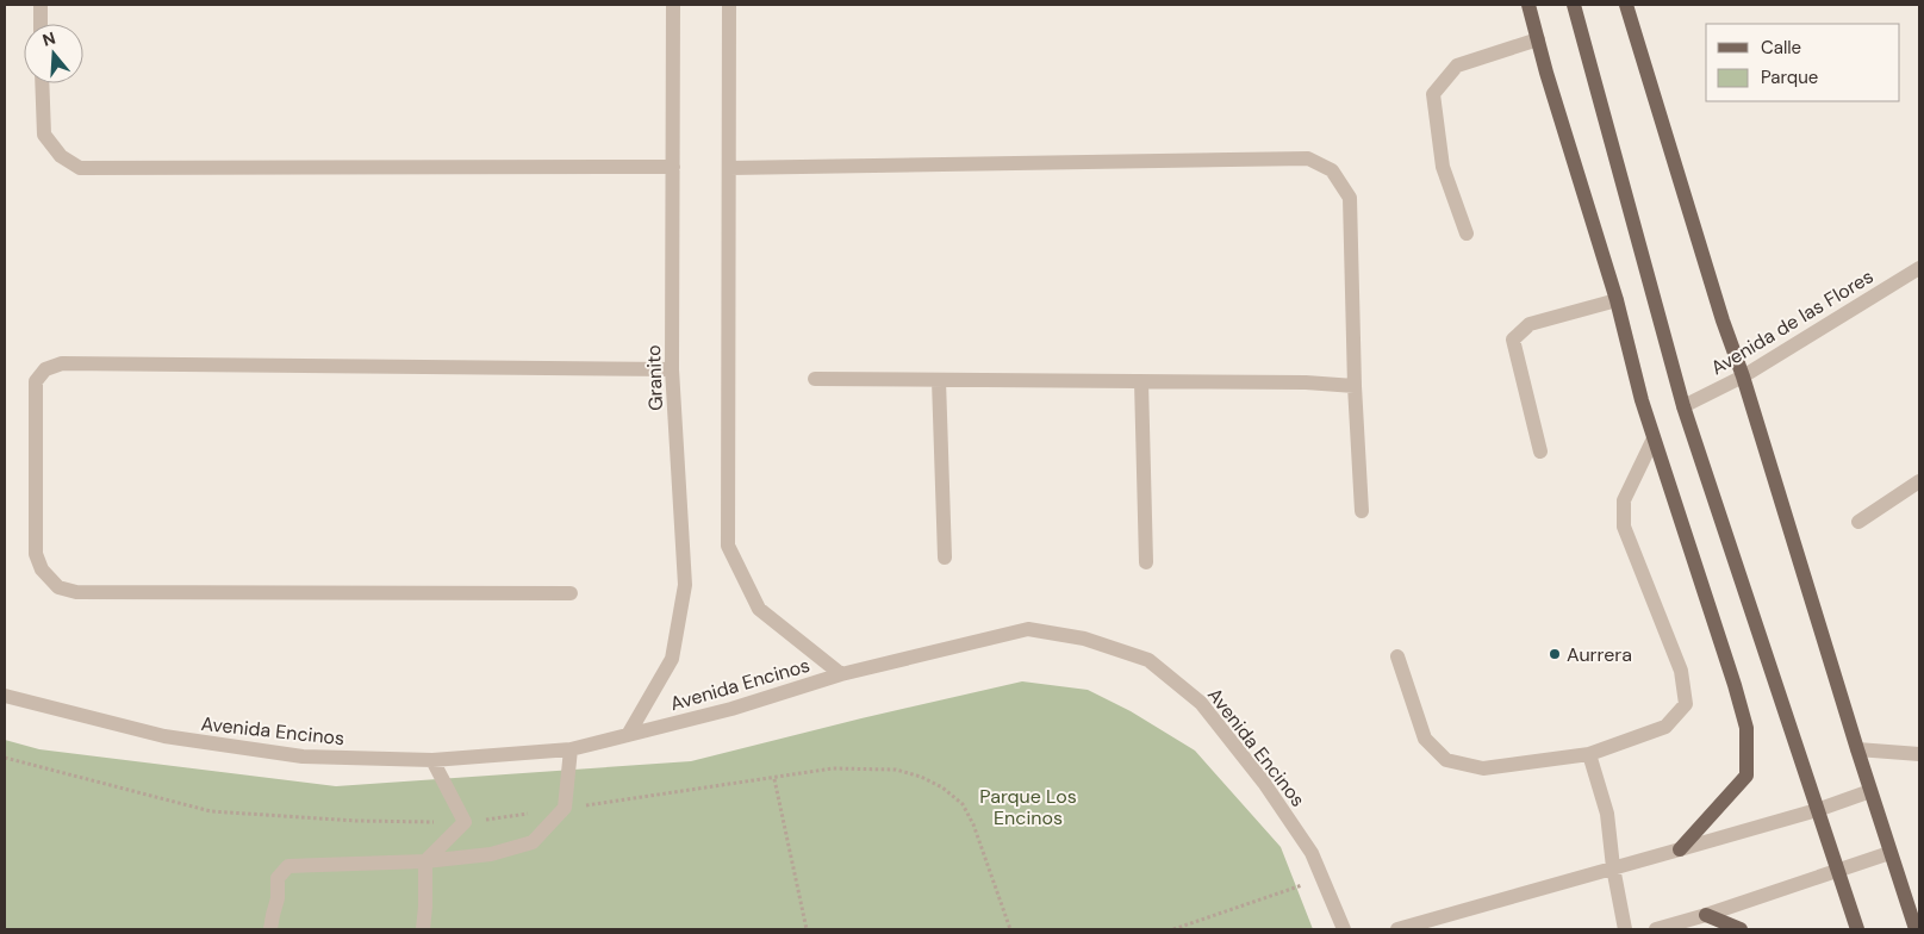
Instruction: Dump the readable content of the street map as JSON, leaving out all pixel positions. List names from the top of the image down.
{
  "streets": {
    "street": ["Avenida de las Flores", "Granito", "Avenida Encinos"]
  },
  "crossings": [
    ["Granito", "Avenida Encinos"]
  ],
  "parks": ["Parque Los Encinos"],
  "places": ["Aurrera"],
  "legend": ["Calle", "Parque"],
  "north": "top"
}
